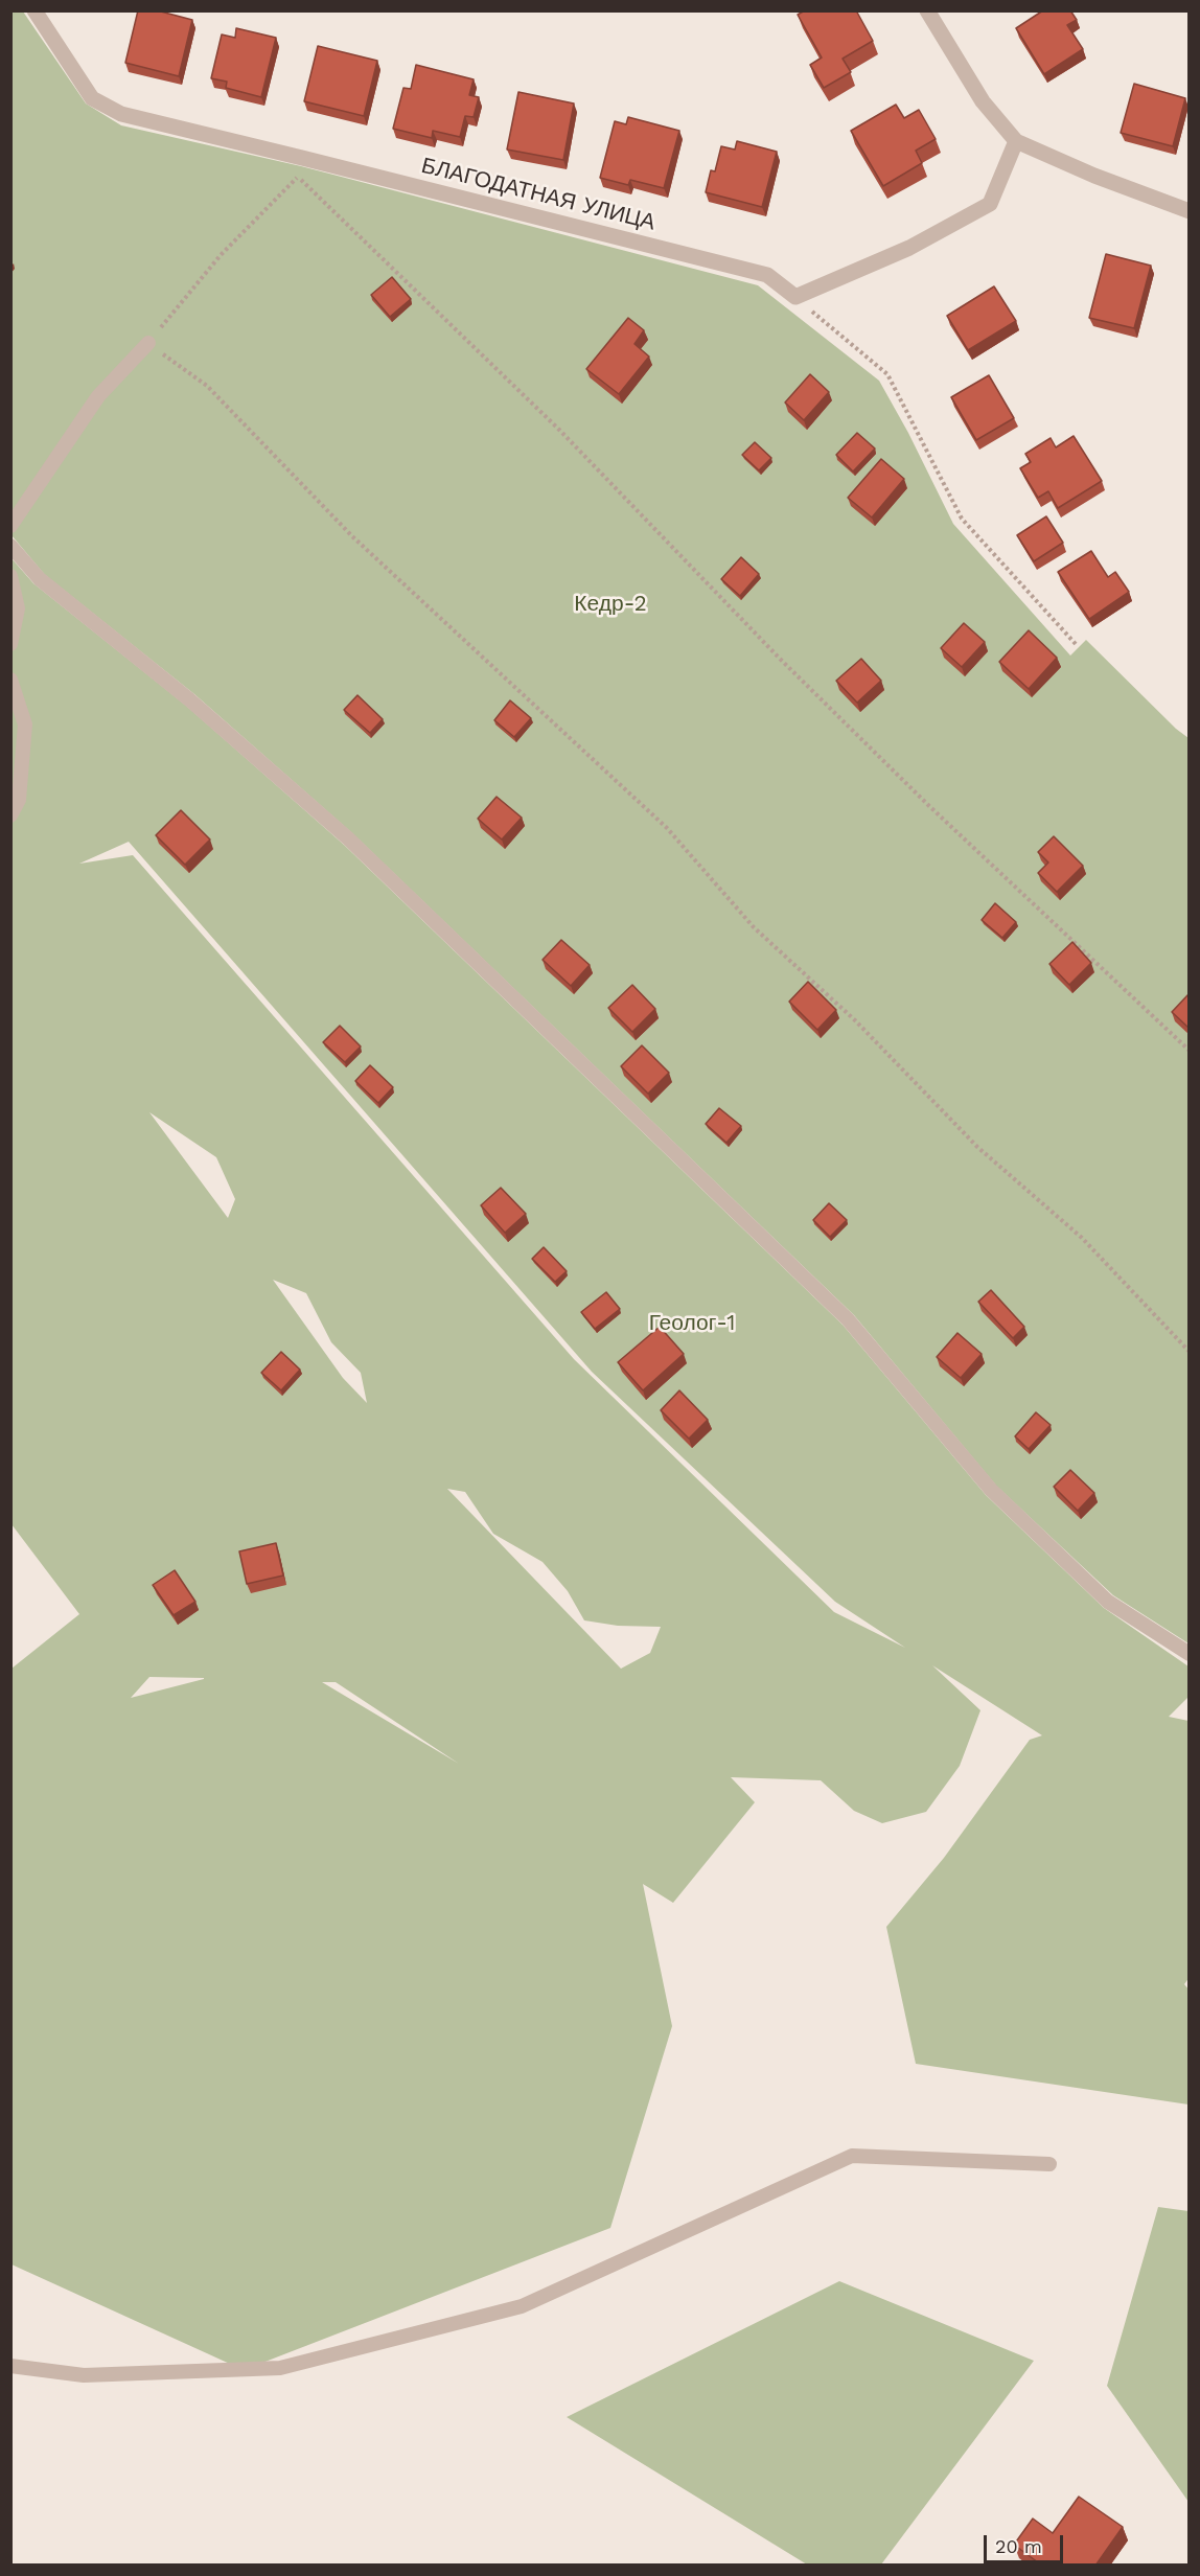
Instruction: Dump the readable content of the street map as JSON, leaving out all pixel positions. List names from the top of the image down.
{
  "streets": {
    "street": ["БЛАГОДАТНАЯ УЛИЦА"]
  },
  "parks": ["Кедр-2", "Геолог-1"],
  "scale_bar": "20 m"
}
